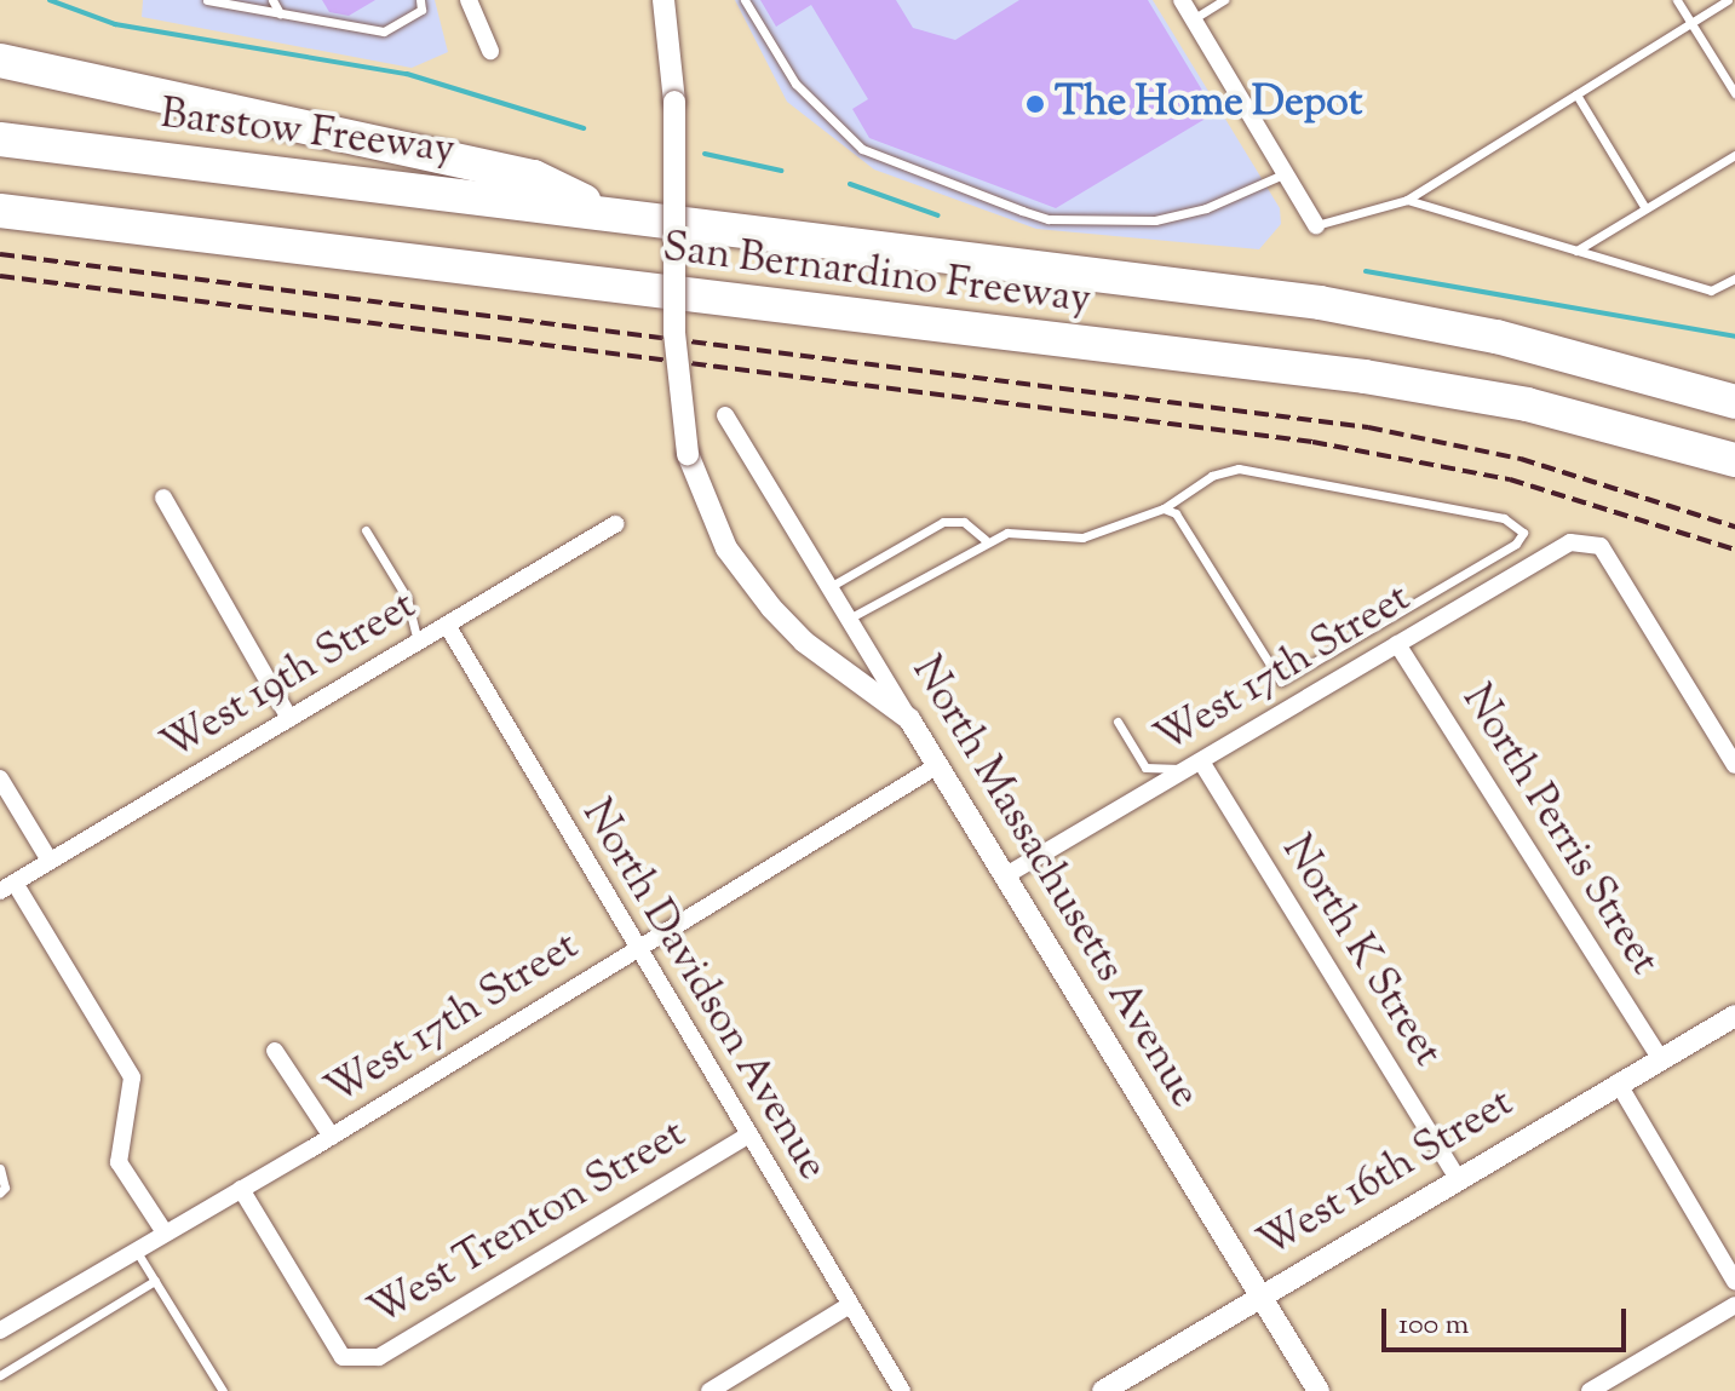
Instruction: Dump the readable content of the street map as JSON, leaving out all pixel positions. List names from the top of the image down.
{
  "streets": {
    "highway": ["Barstow Freeway", "San Bernardino Freeway"],
    "street": [
      "West 17th Street",
      "West 19th Street",
      "North Perris Street",
      "North Massachusetts Avenue",
      "North K Street",
      "North Davidson Avenue",
      "West 16th Street",
      "West Trenton Street"
    ]
  },
  "crossings": [
    ["Barstow Freeway", "San Bernardino Freeway"],
    ["West 17th Street", "North Perris Street"],
    ["West 17th Street", "North Massachusetts Avenue"],
    ["West 17th Street", "North K Street"],
    ["West 17th Street", "North Davidson Avenue"],
    ["West 17th Street", "West Trenton Street"],
    ["West 19th Street", "North Davidson Avenue"],
    ["North Perris Street", "West 16th Street"],
    ["North Massachusetts Avenue", "West 16th Street"],
    ["North K Street", "West 16th Street"],
    ["North Davidson Avenue", "West Trenton Street"]
  ],
  "places": ["The Home Depot"],
  "scale_bar": "100 m"
}
